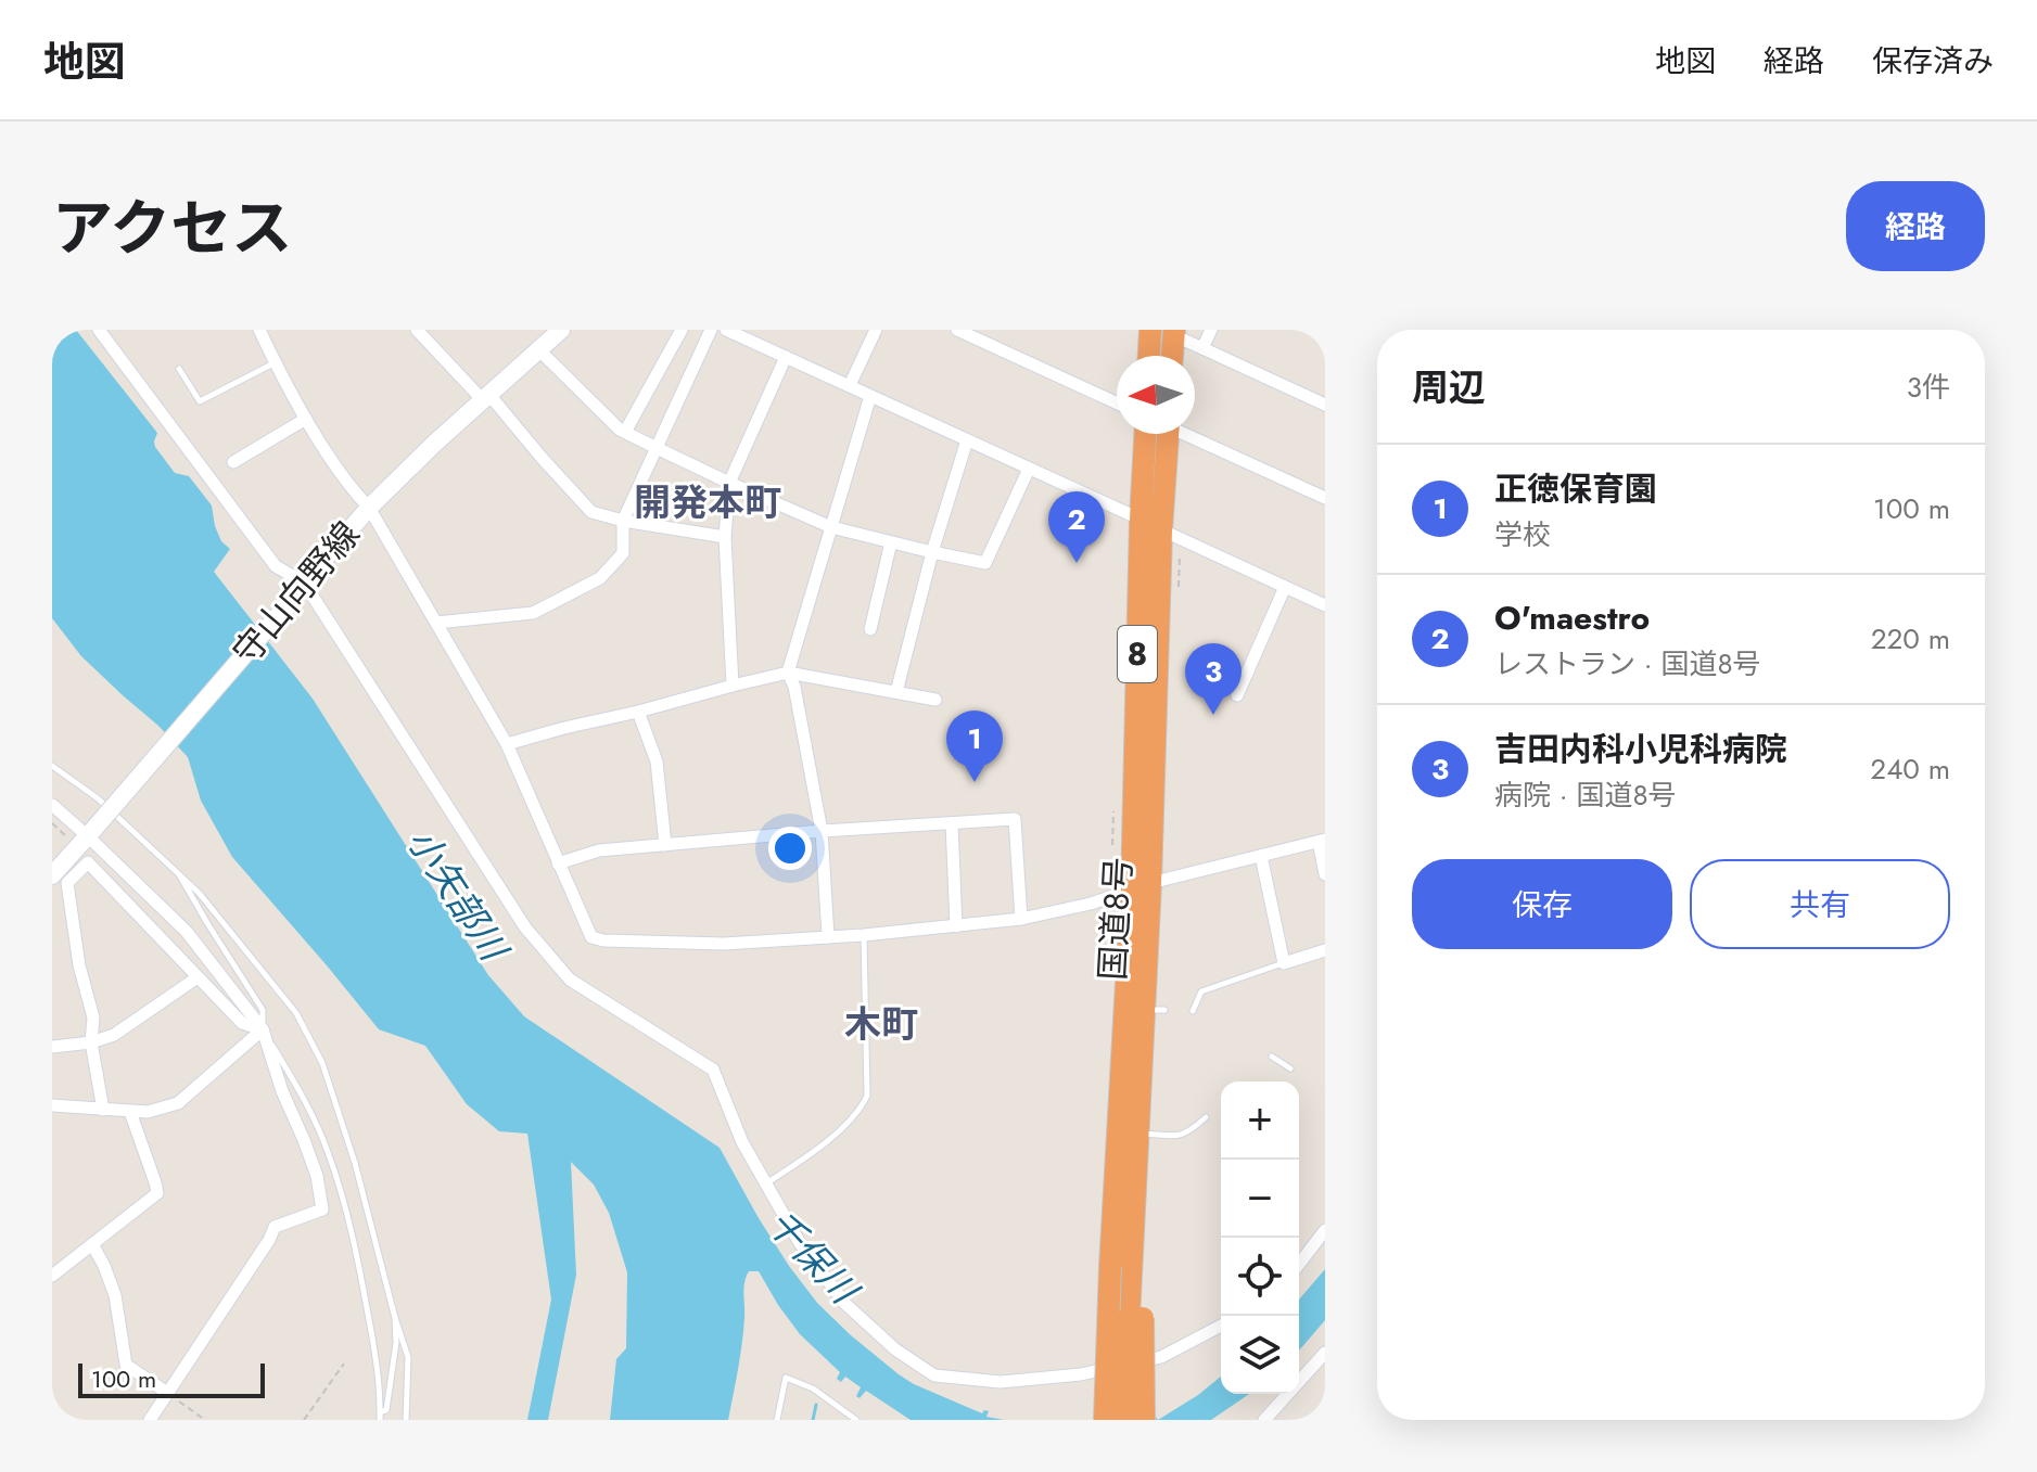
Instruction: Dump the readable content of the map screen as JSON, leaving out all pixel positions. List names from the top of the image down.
{
  "streets": {
    "highway": ["8", "国道8号"],
    "main road": ["守山向野線"]
  },
  "districts": ["開発本町", "木町"],
  "water": ["小矢部川", "千保川"],
  "scale_bar": "100 m",
  "north": "left",
  "page": {
    "header": "地図",
    "nav": ["地図", "経路", "保存済み"],
    "title": "アクセス",
    "buttons": [
      "経路",
      ["保存", "共有"]
    ],
    "heading": ["周辺", "3件"],
    "list": [
      {
        "mark": "1",
        "name": "正徳保育園",
        "note": "学校",
        "value": "100 m"
      },
      {
        "mark": "2",
        "name": "O'maestro",
        "note": "レストラン · 国道8号",
        "value": "220 m"
      },
      {
        "mark": "3",
        "name": "吉田内科小児科病院",
        "note": "病院 · 国道8号",
        "value": "240 m"
      }
    ],
    "pins": ["2", "3", "1"],
    "map_buttons": ["+", "−"],
    "scale": "100 m"
  }
}
